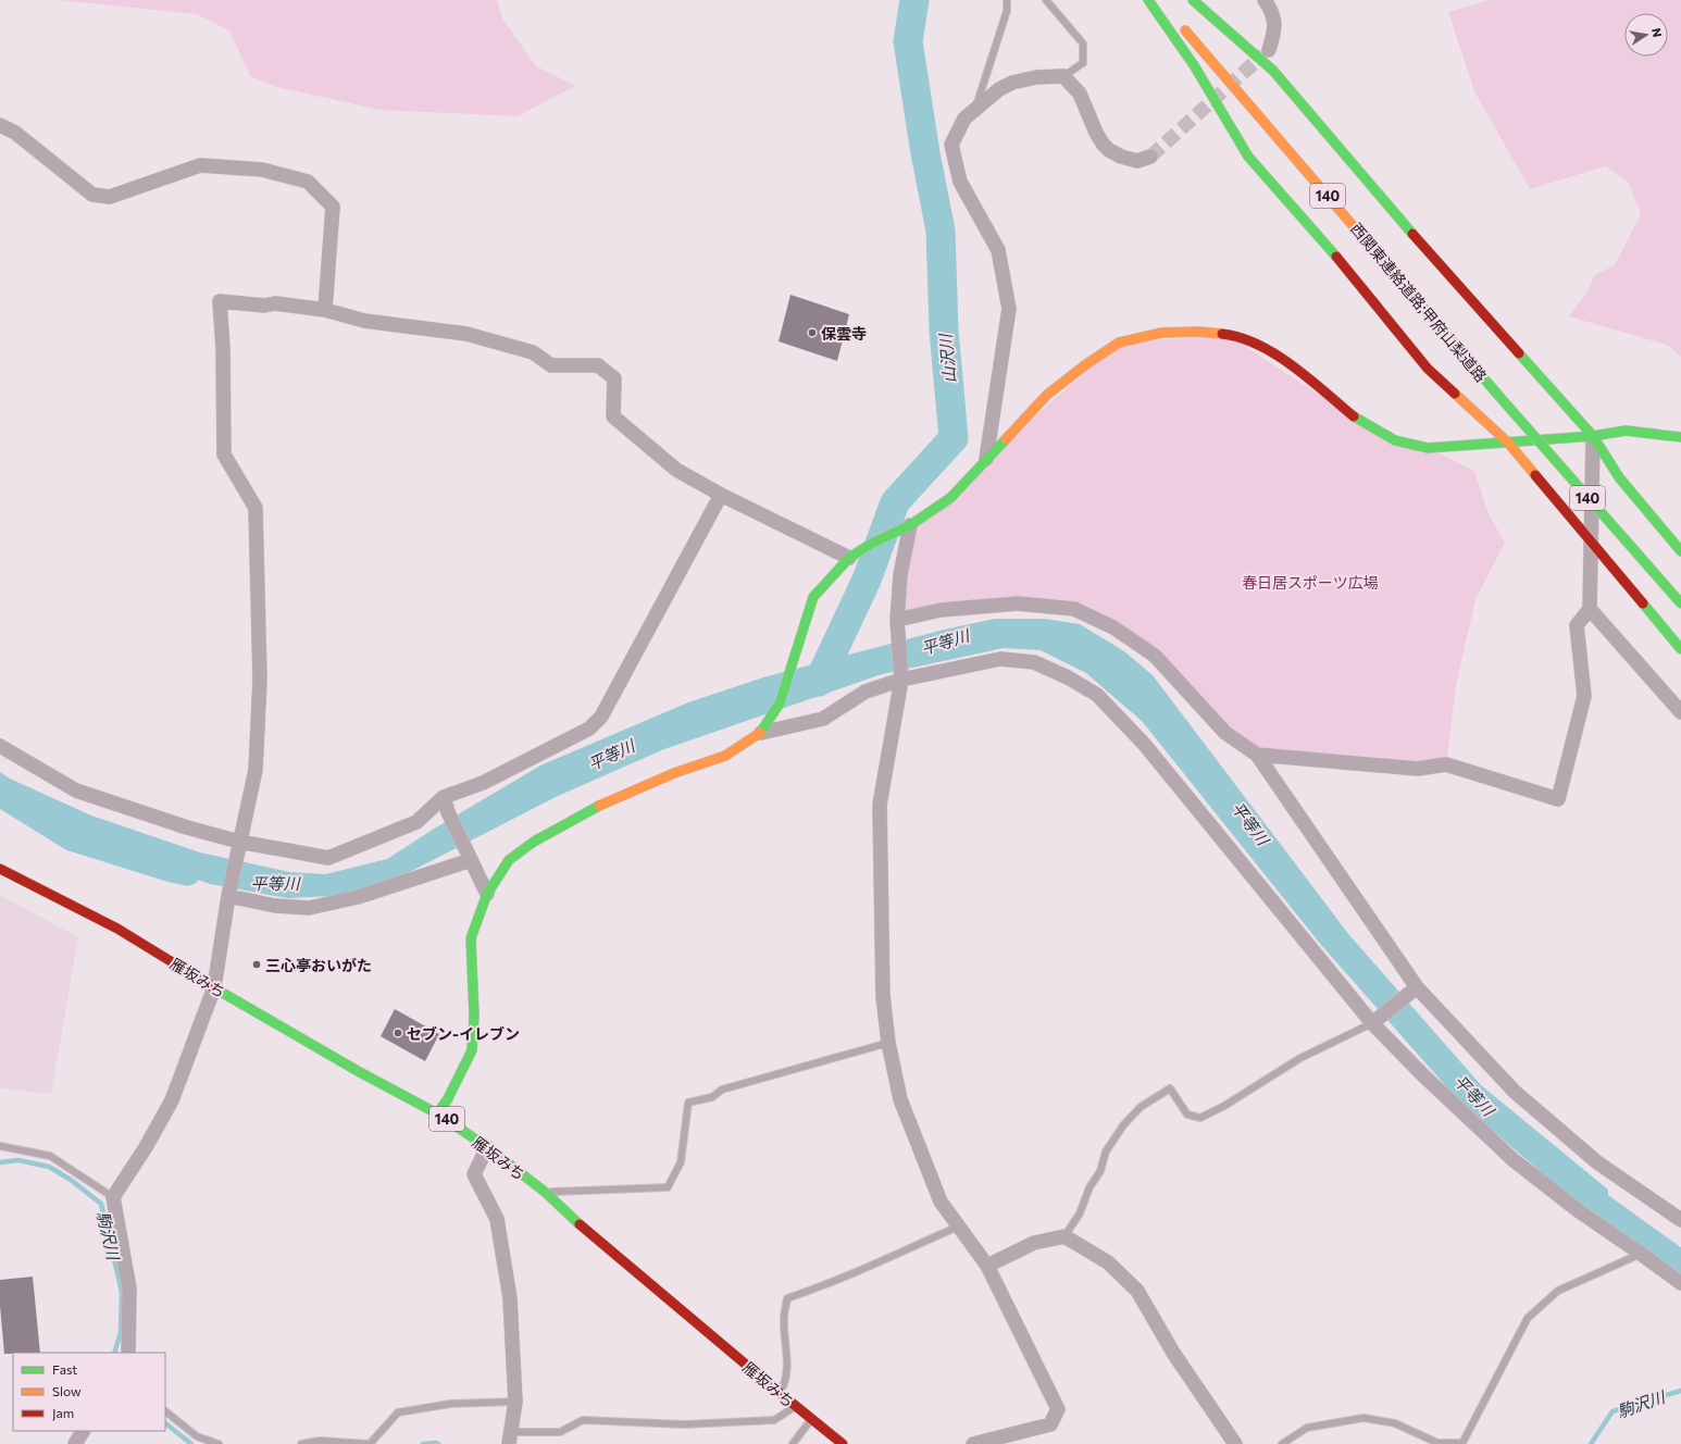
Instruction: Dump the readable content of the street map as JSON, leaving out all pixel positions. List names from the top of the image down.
{
  "streets": {
    "main road": ["140", "西関東連絡道路;甲府山梨道路", "雁坂みち"]
  },
  "water": ["山沢川", "平等川", "駒沢川"],
  "parks": ["春日居スポーツ広場"],
  "places": ["保雲寺", "三心亭おいがた", "セブン-イレブン"],
  "legend": ["Fast", "Slow", "Jam"],
  "north": "right"
}
